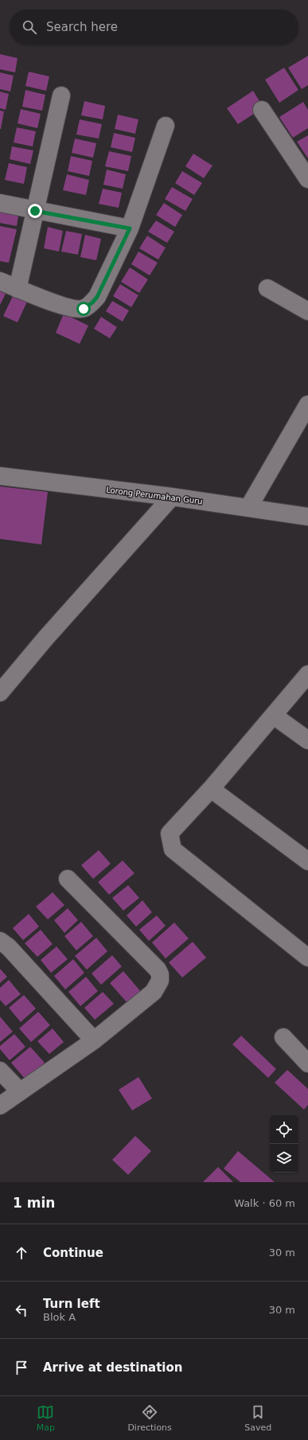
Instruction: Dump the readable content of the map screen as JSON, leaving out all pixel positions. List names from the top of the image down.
{
  "streets": {
    "street": ["Lorong Perumahan Guru"]
  },
  "page": {
    "search": "Search here",
    "heading": ["1 min", "Walk · 60 m"],
    "list": [
      ["Continue", "30 m"],
      ["Turn left", "Blok A", "30 m"],
      "Arrive at destination"
    ],
    "nav": ["Map", "Directions", "Saved"]
  }
}
